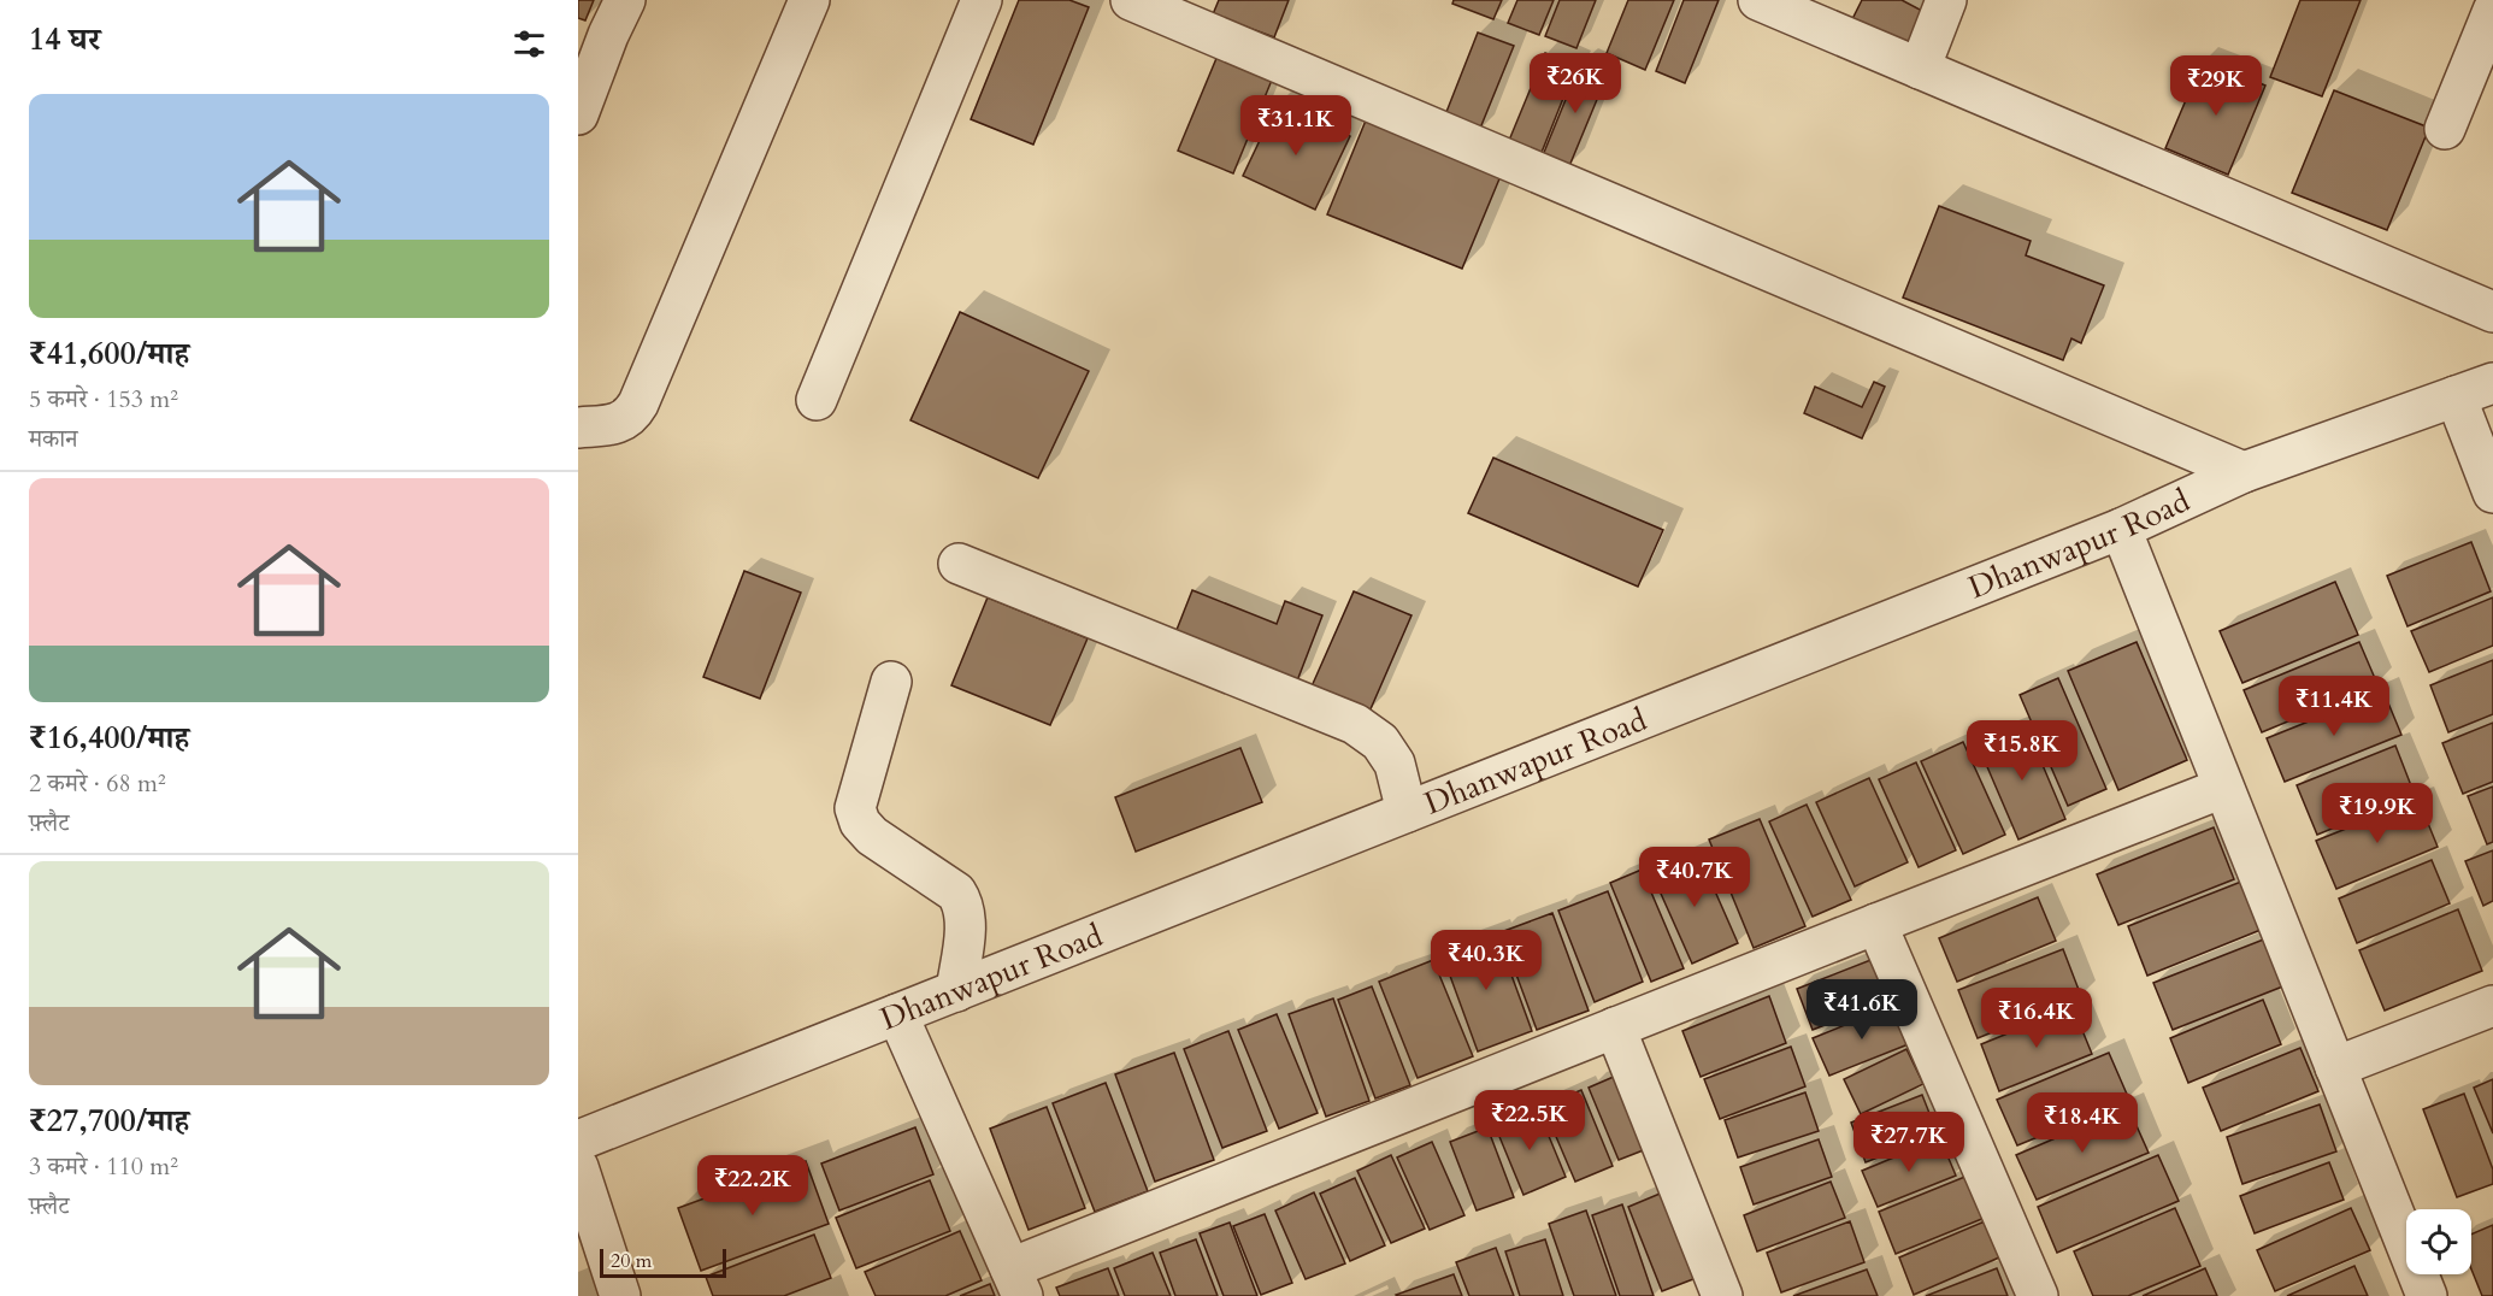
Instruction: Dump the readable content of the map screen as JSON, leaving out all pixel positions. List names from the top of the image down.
{
  "streets": {
    "street": ["Dhanwapur Road"]
  },
  "scale_bar": "20 m",
  "page": {
    "heading": "14 घर",
    "price": [
      "₹26K",
      "₹29K",
      "₹31.1K",
      "₹11.4K",
      "₹15.8K",
      "₹19.9K",
      "₹40.7K",
      "₹40.3K",
      "₹41.6K",
      "₹16.4K",
      "₹22.5K",
      "₹18.4K",
      "₹27.7K",
      "₹22.2K"
    ],
    "list": [
      {
        "name": "₹41,600/माह",
        "note": "5 कमरे · 153 m² · मकान"
      },
      {
        "name": "₹16,400/माह",
        "note": "2 कमरे · 68 m² · फ़्लैट"
      },
      {
        "name": "₹27,700/माह",
        "note": "3 कमरे · 110 m² · फ़्लैट"
      }
    ],
    "scale": "20 m"
  }
}
